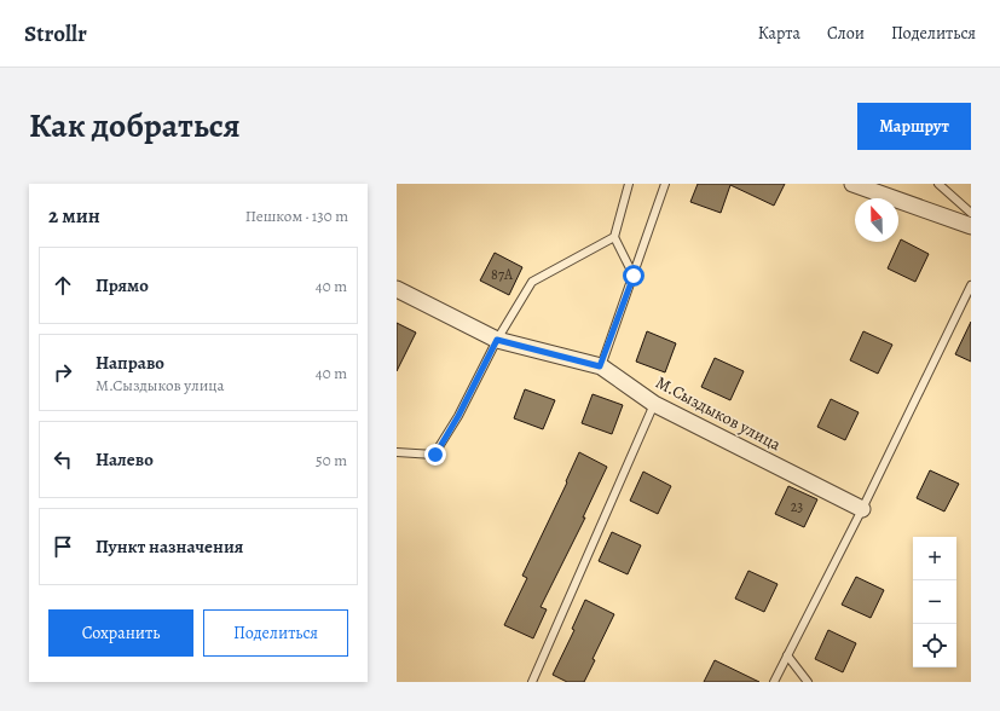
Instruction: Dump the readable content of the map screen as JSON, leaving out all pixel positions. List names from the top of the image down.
{
  "streets": {
    "street": ["М.Сыздыков улица"]
  },
  "house_numbers": ["87А", "23"],
  "north": "top",
  "page": {
    "header": "Strollr",
    "nav": ["Карта", "Слои", "Поделиться"],
    "title": "Как добраться",
    "buttons": [
      "Маршрут",
      ["Сохранить", "Поделиться"]
    ],
    "heading": ["2 мин", "Пешком · 130 m"],
    "list": [
      ["Прямо", "40 m"],
      ["Направо", "М.Сыздыков улица", "40 m"],
      ["Налево", "50 m"],
      "Пункт назначения"
    ],
    "map_buttons": ["+", "−"]
  }
}
